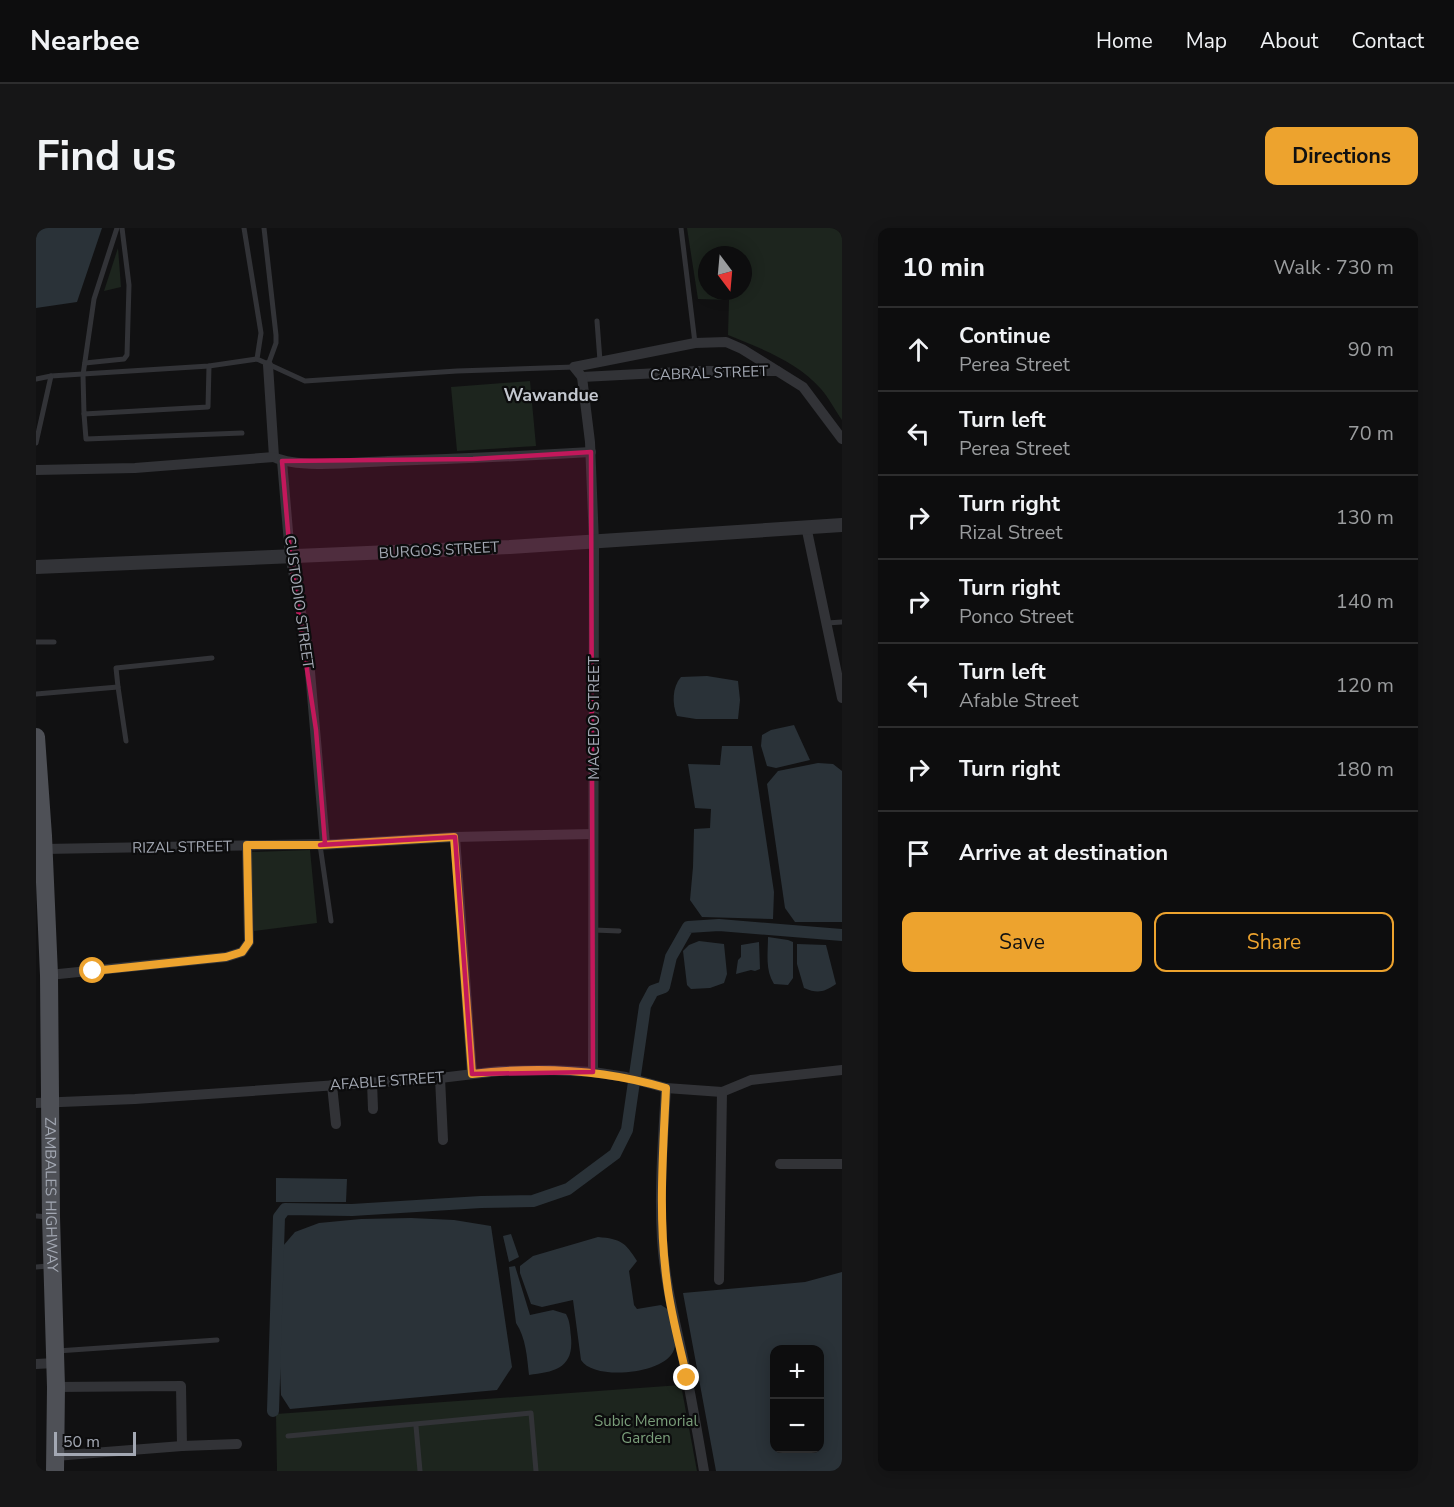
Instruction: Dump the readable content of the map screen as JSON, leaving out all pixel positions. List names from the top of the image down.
{
  "streets": {
    "main road": ["ZAMBALES HIGHWAY"],
    "street": [
      "CABRAL STREET",
      "BURGOS STREET",
      "CUSTODIO STREET",
      "MACEDO STREET",
      "RIZAL STREET",
      "AFABLE STREET"
    ]
  },
  "crossings": [
    ["CABRAL STREET", "MACEDO STREET"],
    ["BURGOS STREET", "CUSTODIO STREET"],
    ["BURGOS STREET", "MACEDO STREET"],
    ["CUSTODIO STREET", "RIZAL STREET"],
    ["MACEDO STREET", "RIZAL STREET"],
    ["MACEDO STREET", "AFABLE STREET"],
    ["RIZAL STREET", "ZAMBALES HIGHWAY"],
    ["AFABLE STREET", "ZAMBALES HIGHWAY"]
  ],
  "districts": ["Wawandue"],
  "parks": ["Subic Memorial Garden"],
  "scale_bar": "50 m",
  "north": "bottom",
  "page": {
    "header": "Nearbee",
    "nav": [
      "Home",
      "Map",
      "About",
      "Contact"
    ],
    "buttons": [
      "Directions",
      ["Save", "Share"]
    ],
    "title": "Find us",
    "heading": ["10 min", "Walk · 730 m"],
    "list": [
      ["Continue", "Perea Street", "90 m"],
      ["Turn left", "Perea Street", "70 m"],
      ["Turn right", "Rizal Street", "130 m"],
      ["Turn right", "Ponco Street", "140 m"],
      ["Turn left", "Afable Street", "120 m"],
      ["Turn right", "180 m"],
      "Arrive at destination"
    ],
    "map_buttons": ["+", "−"],
    "scale": "50 m"
  }
}
